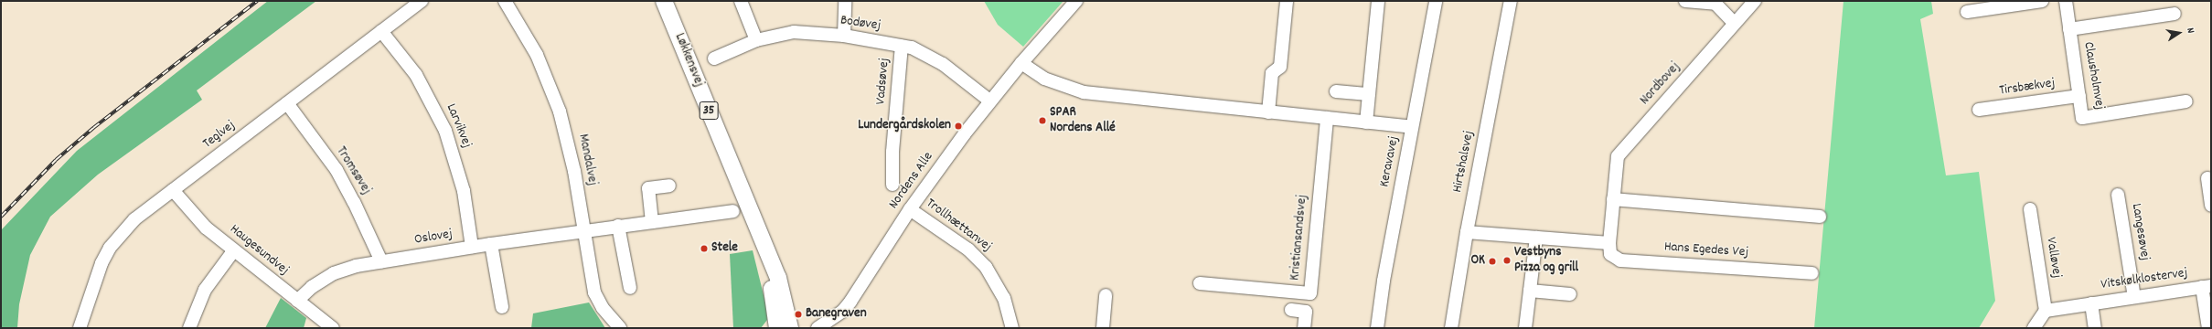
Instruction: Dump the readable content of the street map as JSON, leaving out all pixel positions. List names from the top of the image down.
{
  "streets": {
    "main road": ["Løkkensvej", "35"],
    "street": [
      "Bodøvej",
      "Clausholmvej",
      "Vadsøvej",
      "Nordbovej",
      "Tirsbækvej",
      "Larvikvej",
      "Teglvej",
      "Mandalvej",
      "Keravavej",
      "Hirtshalsvej",
      "Tromsøvej",
      "Nordens Alle",
      "Trollhættanvej",
      "Langesøvej",
      "Oslovej",
      "Kristiansandsvej",
      "Haugesundvej",
      "Hans Egedes Vej",
      "Valløvej",
      "Vitskølklostervej"
    ]
  },
  "crossings": [
    ["Bodøvej", "Vadsøvej"],
    ["Bodøvej", "Nordens Alle"],
    ["Clausholmvej", "Tirsbækvej"],
    ["Nordbovej", "Hans Egedes Vej"],
    ["Larvikvej", "Teglvej"],
    ["Larvikvej", "Oslovej"],
    ["Teglvej", "Tromsøvej"],
    ["Teglvej", "Haugesundvej"],
    ["Mandalvej", "Oslovej"],
    ["Tromsøvej", "Oslovej"],
    ["Nordens Alle", "Trollhættanvej"],
    ["Langesøvej", "Vitskølklostervej"],
    ["Oslovej", "Haugesundvej"],
    ["Valløvej", "Vitskølklostervej"]
  ],
  "places": [
    "SPAR Nordens Allé",
    "Lundergårdskolen",
    "Stele",
    "Vestbyns Pizza og grill",
    "OK",
    "Banegraven"
  ],
  "north": "right"
}
